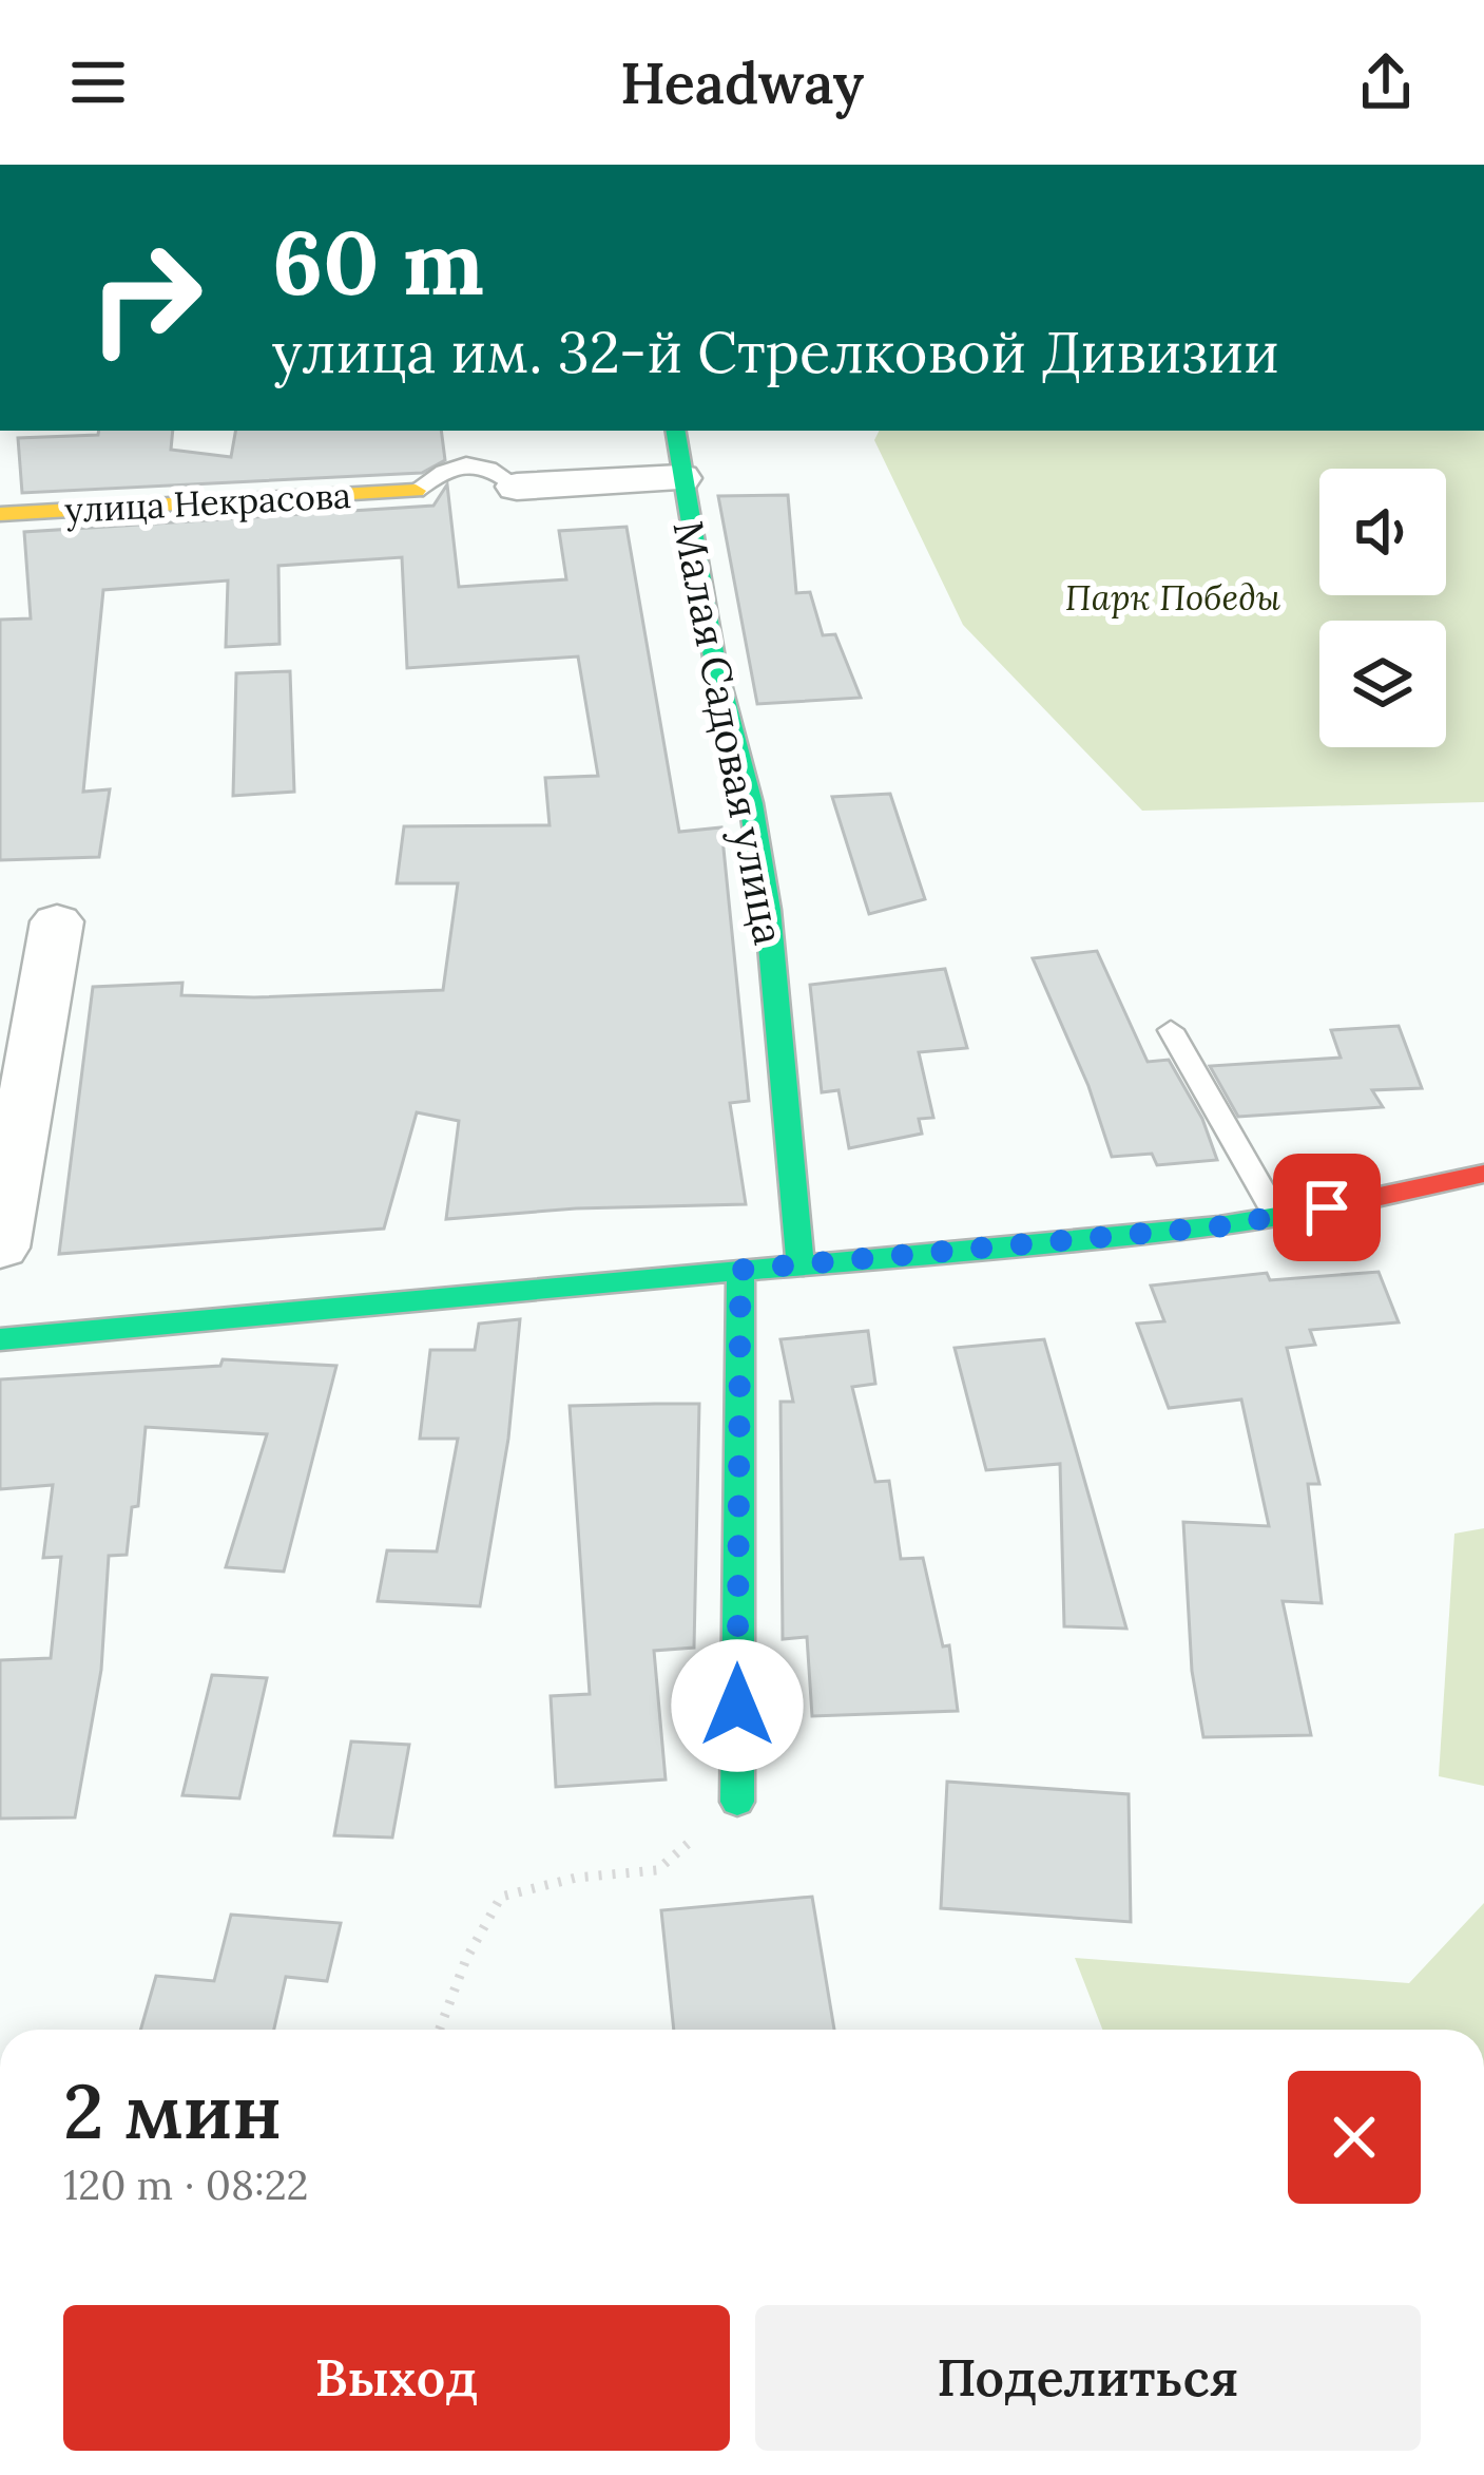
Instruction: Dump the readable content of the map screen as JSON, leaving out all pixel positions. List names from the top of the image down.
{
  "streets": {
    "street": ["улица Некрасова", "Малая Садовая улица"]
  },
  "parks": ["Парк Победы"],
  "page": {
    "header": "Headway",
    "turn": ["60 m", "улица им. 32-й Стрелковой Дивизии"],
    "heading": ["2 мин", "120 m · 08:22"],
    "buttons": ["Выход", "Поделиться"]
  }
}
